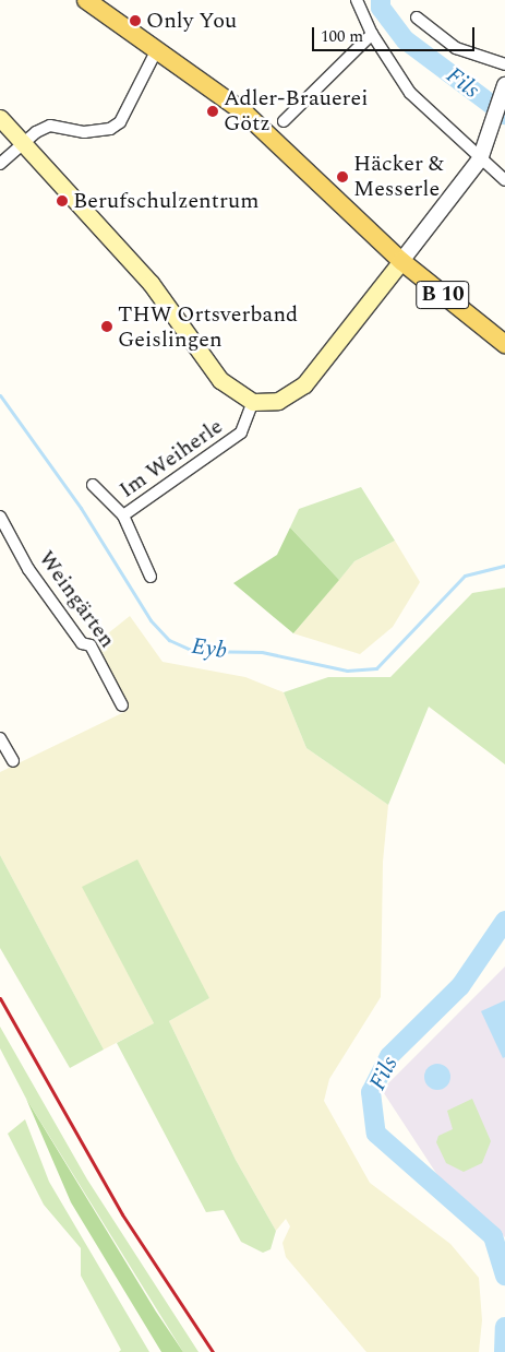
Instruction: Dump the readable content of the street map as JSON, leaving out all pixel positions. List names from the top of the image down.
{
  "streets": {
    "main road": ["B 10"],
    "street": ["Im Weiherle", "Weingärten"]
  },
  "water": ["Fils", "Eyb"],
  "places": [
    "Only You",
    "Adler-Brauerei Götz",
    "Häcker & Messerle",
    "Berufschulzentrum",
    "THW Ortsverband Geislingen"
  ],
  "scale_bar": "100 m"
}
